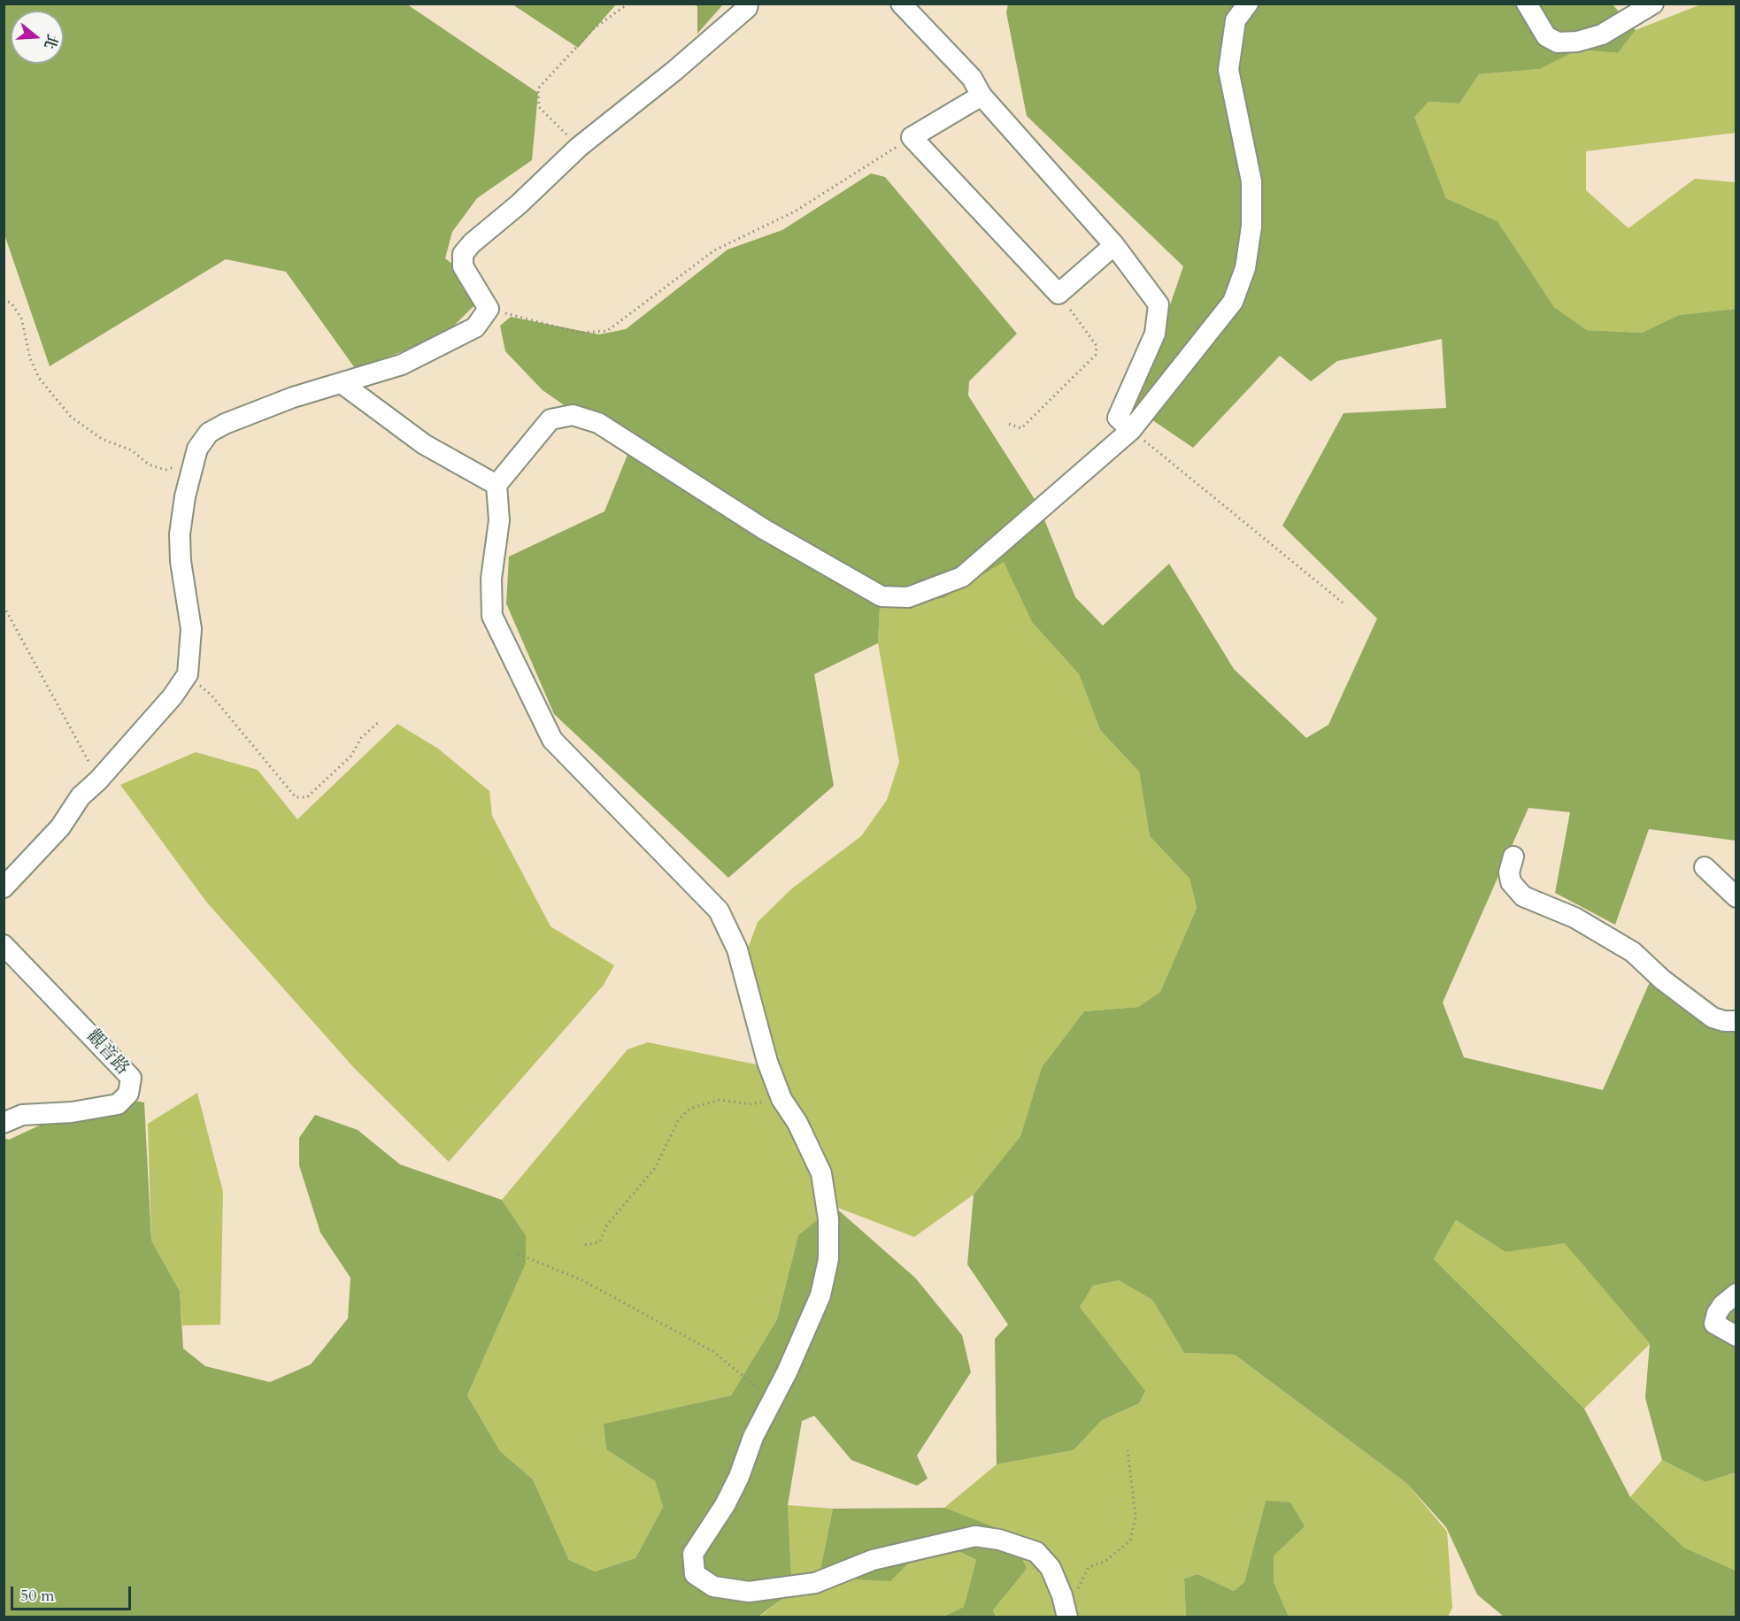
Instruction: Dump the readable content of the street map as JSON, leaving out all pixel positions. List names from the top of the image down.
{
  "streets": {
    "street": ["觀音路"]
  },
  "scale_bar": "50 m",
  "north": "right"
}
